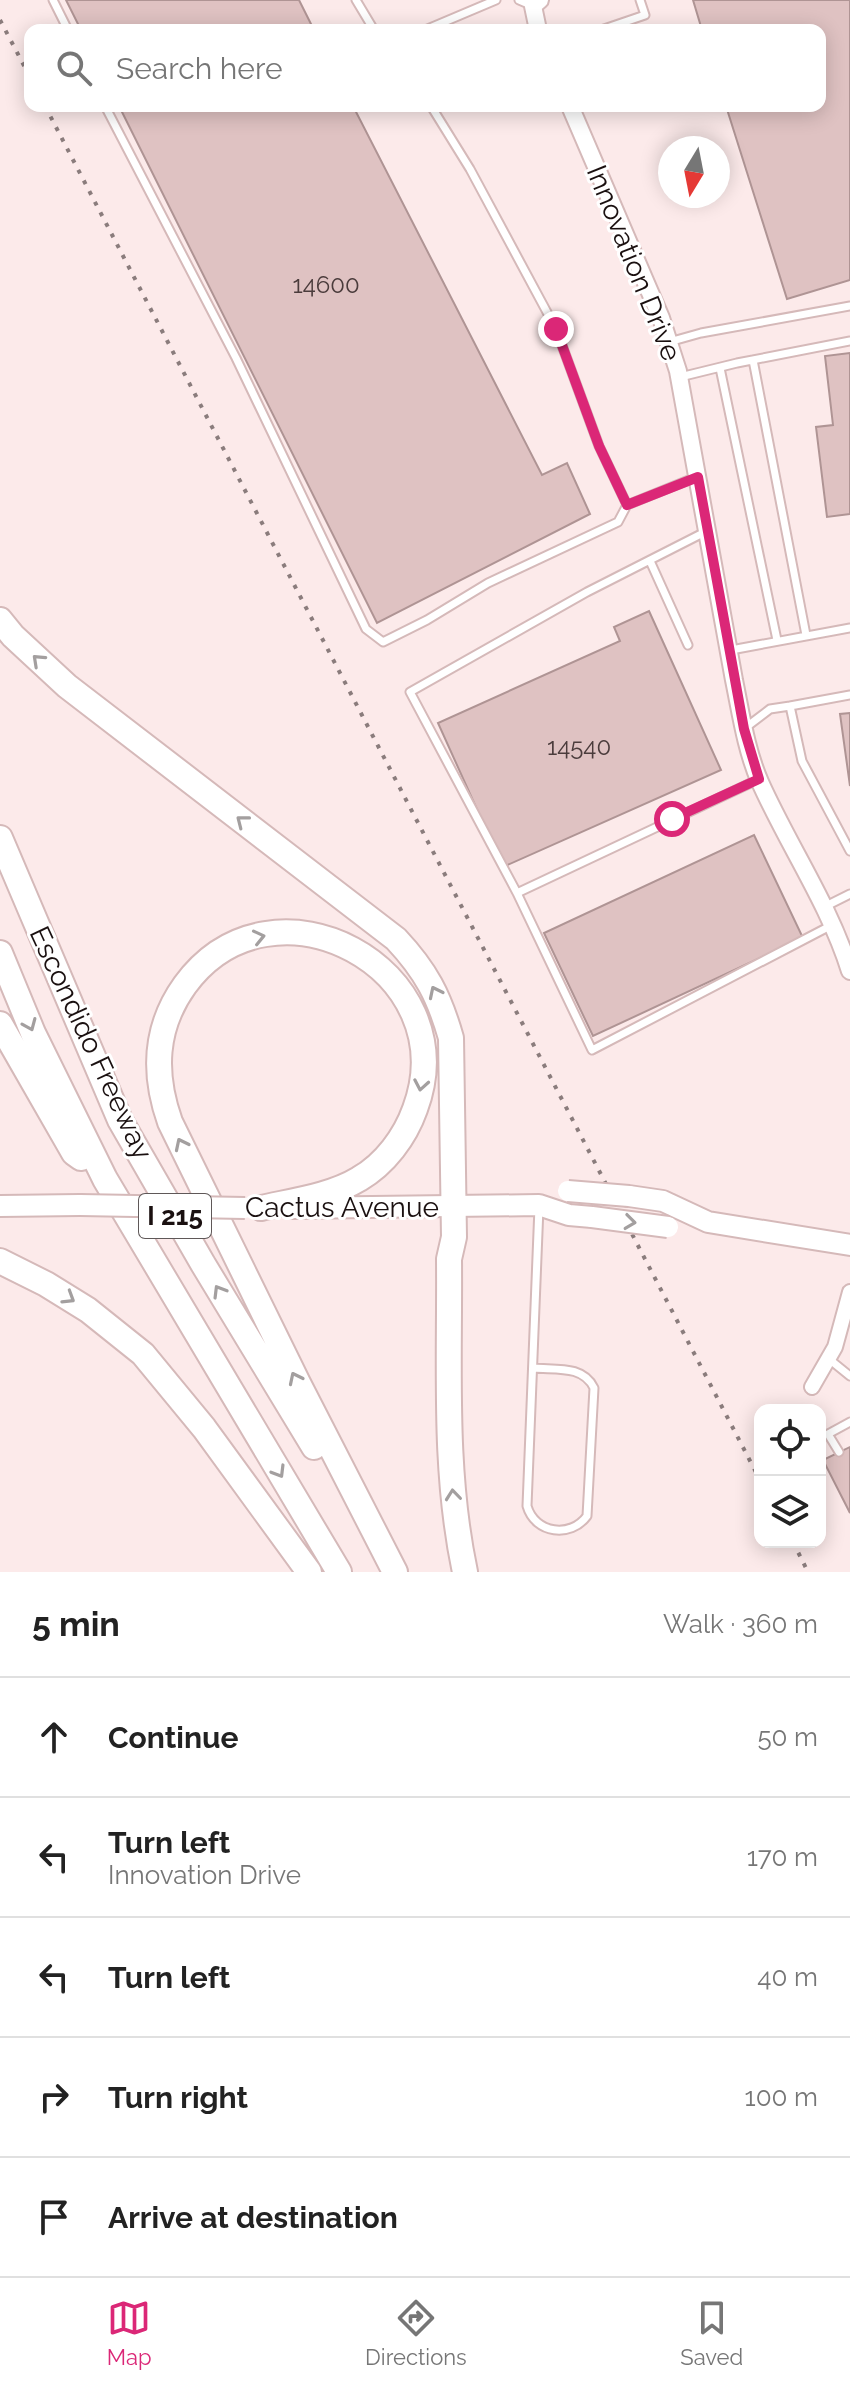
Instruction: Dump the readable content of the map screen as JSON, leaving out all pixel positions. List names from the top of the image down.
{
  "streets": {
    "highway": ["Escondido Freeway", "I 215"],
    "main road": ["Cactus Avenue"],
    "street": ["Innovation Drive"]
  },
  "house_numbers": ["14600", "14540"],
  "north": "bottom",
  "page": {
    "search": "Search here",
    "heading": ["5 min", "Walk · 360 m"],
    "list": [
      ["Continue", "50 m"],
      ["Turn left", "Innovation Drive", "170 m"],
      ["Turn left", "40 m"],
      ["Turn right", "100 m"],
      "Arrive at destination"
    ],
    "nav": ["Map", "Directions", "Saved"]
  }
}
